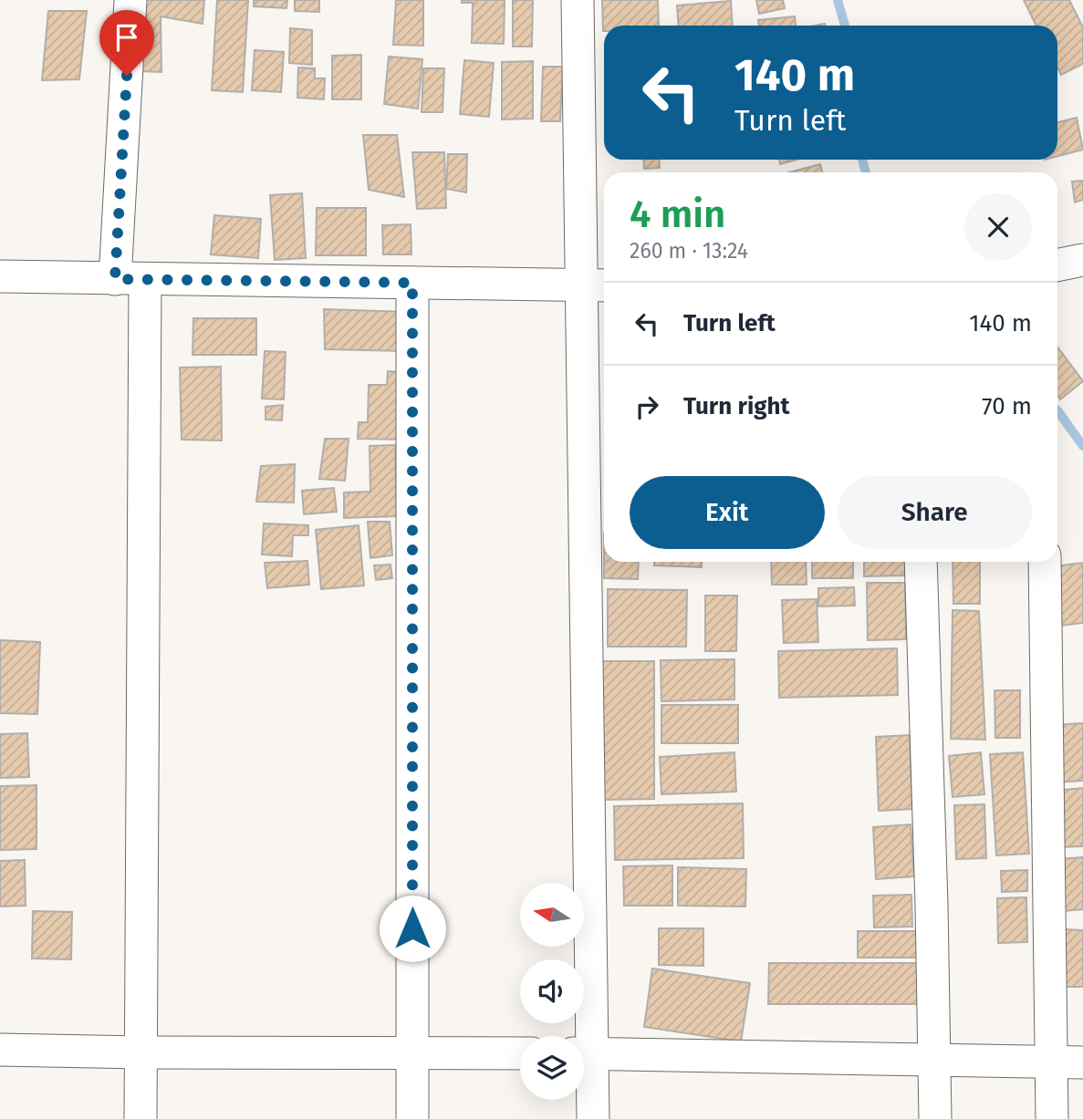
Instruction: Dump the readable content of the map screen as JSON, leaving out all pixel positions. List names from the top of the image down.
{
  "north": "left",
  "page": {
    "turn": ["140 m", "Turn left"],
    "heading": ["4 min", "260 m · 13:24"],
    "list": [
      {
        "name": "Turn left",
        "value": "140 m"
      },
      {
        "name": "Turn right",
        "value": "70 m"
      }
    ],
    "buttons": ["Exit", "Share"]
  }
}
